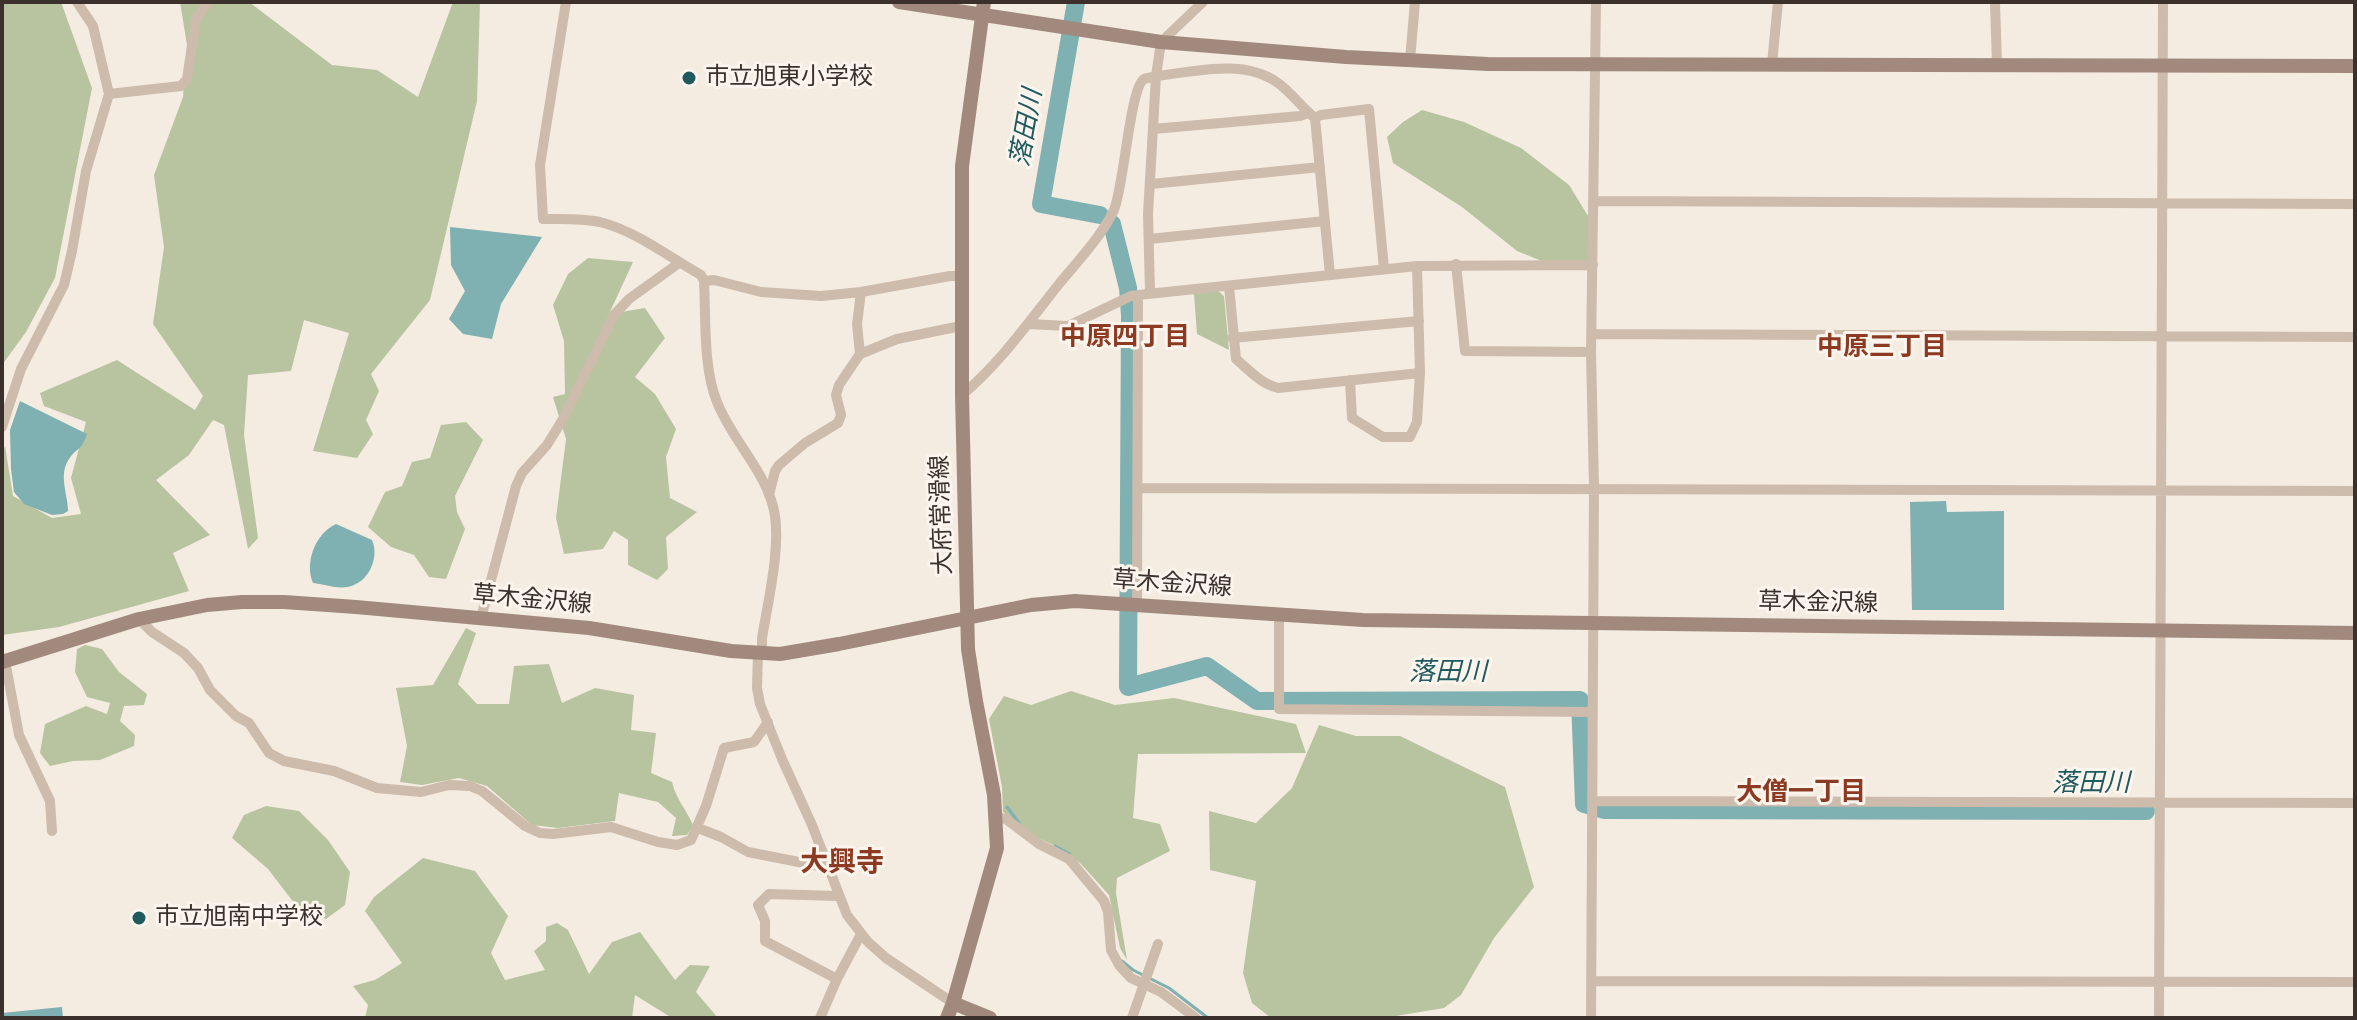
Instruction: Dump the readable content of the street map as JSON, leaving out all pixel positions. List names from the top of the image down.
{
  "streets": {
    "main road": ["大府常滑線", "草木金沢線"]
  },
  "crossings": [
    ["大府常滑線", "草木金沢線"]
  ],
  "districts": [
    "中原四丁目",
    "中原三丁目",
    "大僧一丁目",
    "大興寺"
  ],
  "water": ["落田川"],
  "places": ["市立旭東小学校", "市立旭南中学校"]
}
